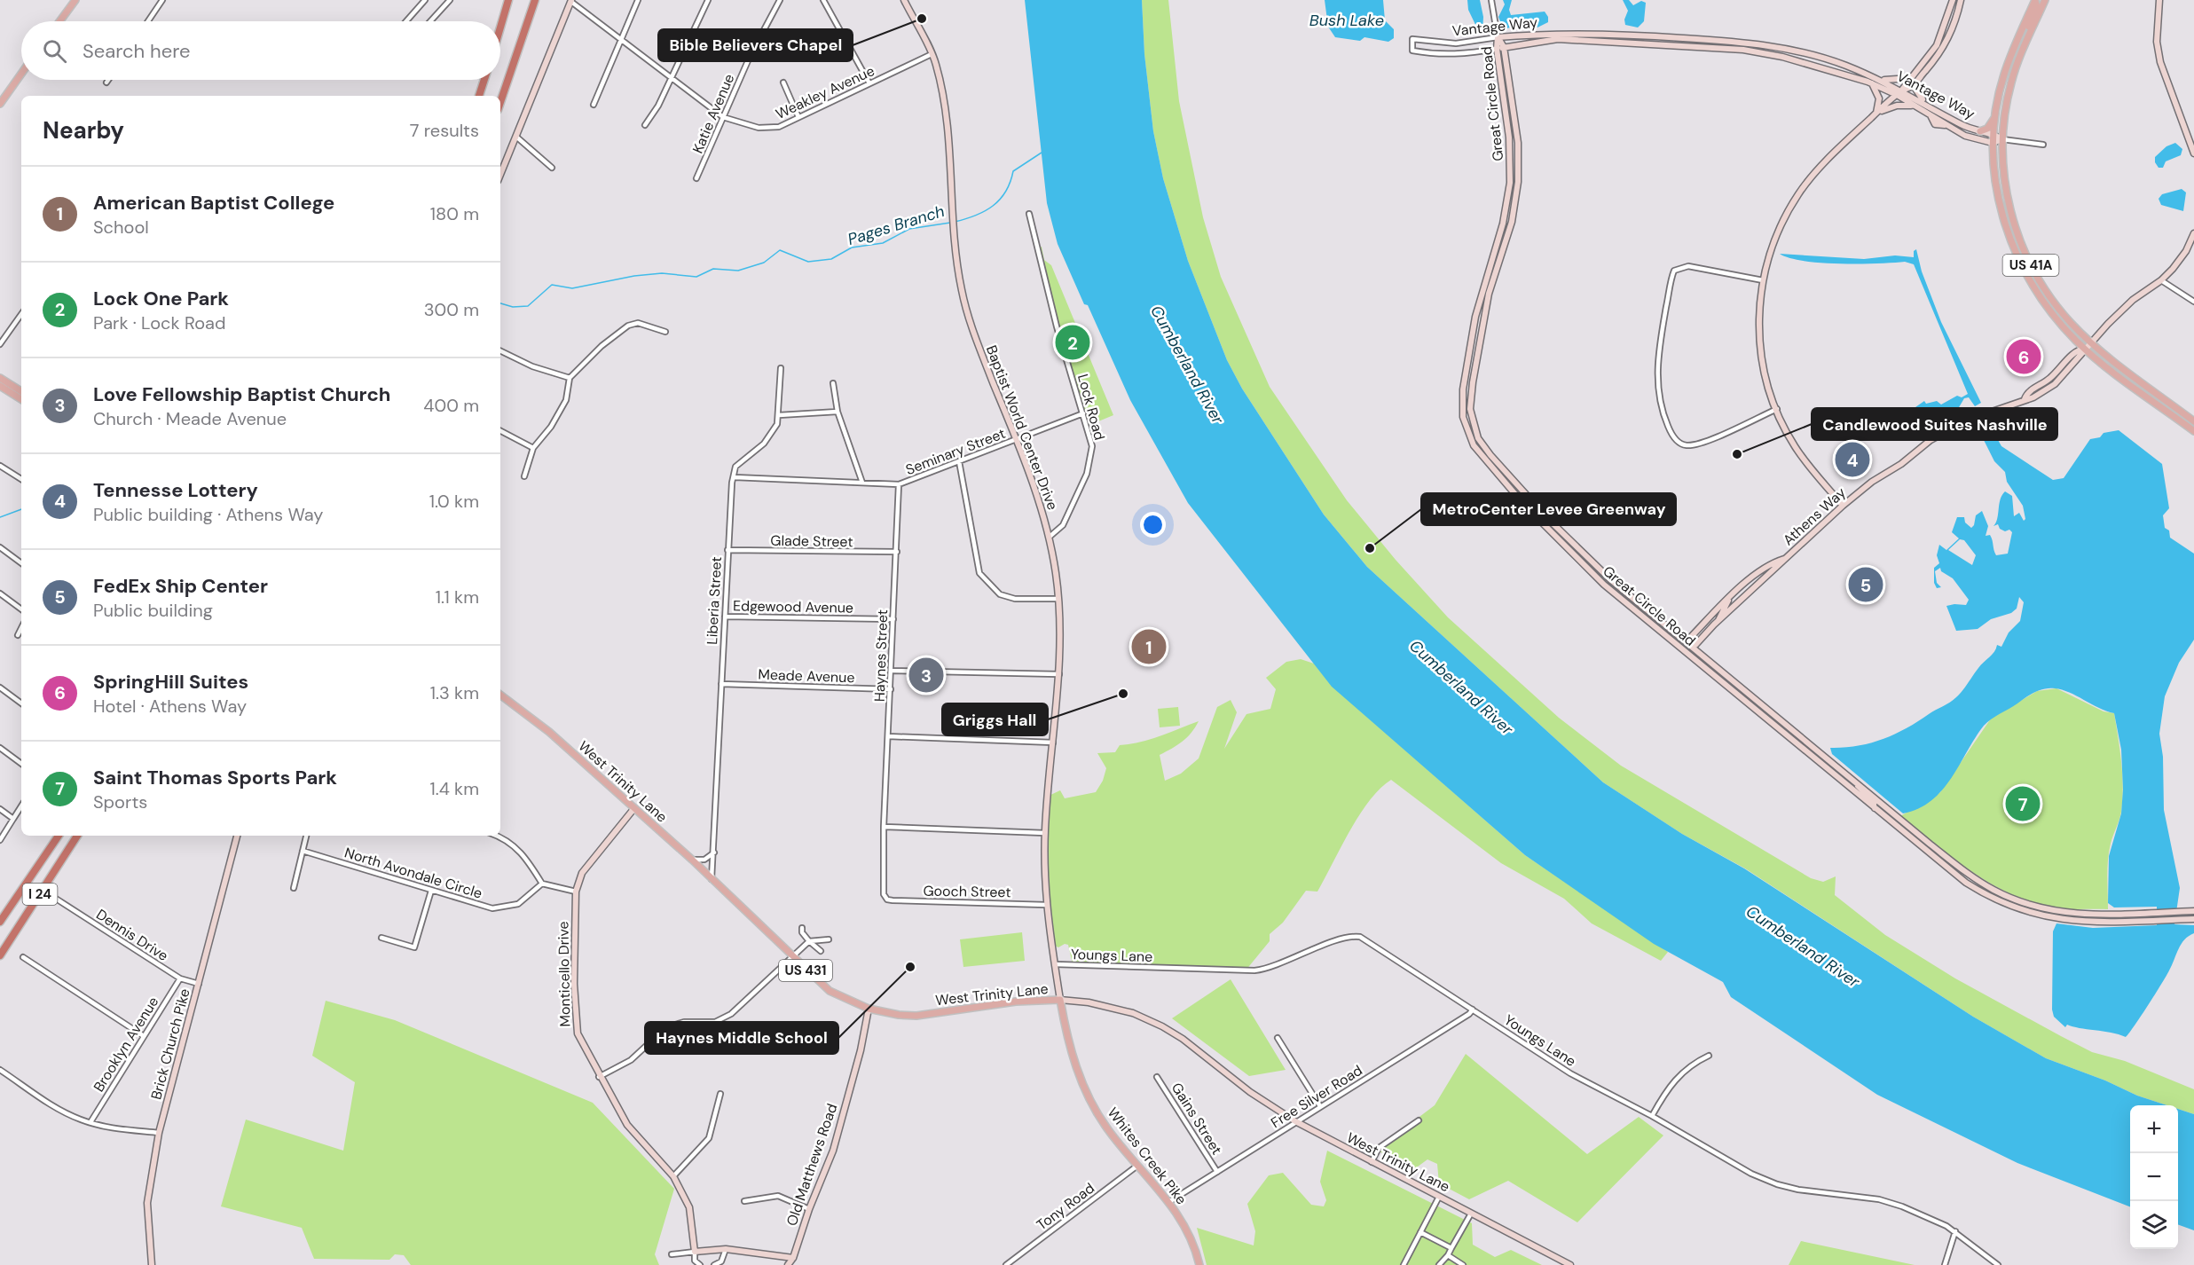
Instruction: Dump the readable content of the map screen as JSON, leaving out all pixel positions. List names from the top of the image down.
{
  "streets": {
    "highway": ["I 24"],
    "main road": [
      "US 41A",
      "West Trinity Lane",
      "US 431",
      "Whites Creek Pike"
    ],
    "street": [
      "Vantage Way",
      "Weakley Avenue",
      "Great Circle Road",
      "Katie Avenue",
      "Lock Road",
      "Baptist World Center Drive",
      "Seminary Street",
      "Athens Way",
      "Glade Street",
      "Liberia Street",
      "Edgewood Avenue",
      "Haynes Street",
      "Meade Avenue",
      "North Avondale Circle",
      "Gooch Street",
      "Dennis Drive",
      "Youngs Lane",
      "Monticello Drive",
      "Brooklyn Avenue",
      "Brick Church Pike",
      "Free Silver Road",
      "Gains Street",
      "Old Matthews Road",
      "Tony Road"
    ]
  },
  "crossings": [
    ["Vantage Way", "Great Circle Road"],
    ["Vantage Way", "US 41A"],
    ["Weakley Avenue", "Katie Avenue"],
    ["Weakley Avenue", "Baptist World Center Drive"],
    ["Great Circle Road", "Athens Way"],
    ["US 41A", "Athens Way"],
    ["Lock Road", "Baptist World Center Drive"],
    ["Lock Road", "Seminary Street"],
    ["Baptist World Center Drive", "Seminary Street"],
    ["Baptist World Center Drive", "West Trinity Lane"],
    ["Baptist World Center Drive", "Gooch Street"],
    ["Baptist World Center Drive", "Youngs Lane"],
    ["Baptist World Center Drive", "Whites Creek Pike"],
    ["Seminary Street", "Liberia Street"],
    ["Seminary Street", "Haynes Street"],
    ["Glade Street", "Liberia Street"],
    ["Glade Street", "Haynes Street"],
    ["Liberia Street", "Edgewood Avenue"],
    ["Liberia Street", "Meade Avenue"],
    ["Liberia Street", "West Trinity Lane"],
    ["Edgewood Avenue", "Haynes Street"],
    ["Haynes Street", "Meade Avenue"],
    ["Haynes Street", "Gooch Street"],
    ["West Trinity Lane", "Monticello Drive"],
    ["West Trinity Lane", "Free Silver Road"],
    ["West Trinity Lane", "Whites Creek Pike"],
    ["West Trinity Lane", "Old Matthews Road"],
    ["Dennis Drive", "Brooklyn Avenue"],
    ["Dennis Drive", "Brick Church Pike"],
    ["Youngs Lane", "Free Silver Road"],
    ["Free Silver Road", "Gains Street"],
    ["Free Silver Road", "Whites Creek Pike"],
    ["Whites Creek Pike", "Tony Road"]
  ],
  "water": ["Bush Lake", "Pages Branch", "Cumberland River"],
  "places": [
    "Bible Believers Chapel",
    "Candlewood Suites Nashville",
    "MetroCenter Levee Greenway",
    "Griggs Hall",
    "Haynes Middle School"
  ],
  "page": {
    "search": "Search here",
    "heading": ["Nearby", "7 results"],
    "list": [
      {
        "mark": "1",
        "name": "American Baptist College",
        "note": "School",
        "value": "180 m"
      },
      {
        "mark": "2",
        "name": "Lock One Park",
        "note": "Park · Lock Road",
        "value": "300 m"
      },
      {
        "mark": "3",
        "name": "Love Fellowship Baptist Church",
        "note": "Church · Meade Avenue",
        "value": "400 m"
      },
      {
        "mark": "4",
        "name": "Tennesse Lottery",
        "note": "Public building · Athens Way",
        "value": "1.0 km"
      },
      {
        "mark": "5",
        "name": "FedEx Ship Center",
        "note": "Public building",
        "value": "1.1 km"
      },
      {
        "mark": "6",
        "name": "SpringHill Suites",
        "note": "Hotel · Athens Way",
        "value": "1.3 km"
      },
      {
        "mark": "7",
        "name": "Saint Thomas Sports Park",
        "note": "Sports",
        "value": "1.4 km"
      }
    ],
    "pins": [
      "2",
      "6",
      "4",
      "5",
      "1",
      "3",
      "7"
    ],
    "map_buttons": ["+", "−"]
  }
}
